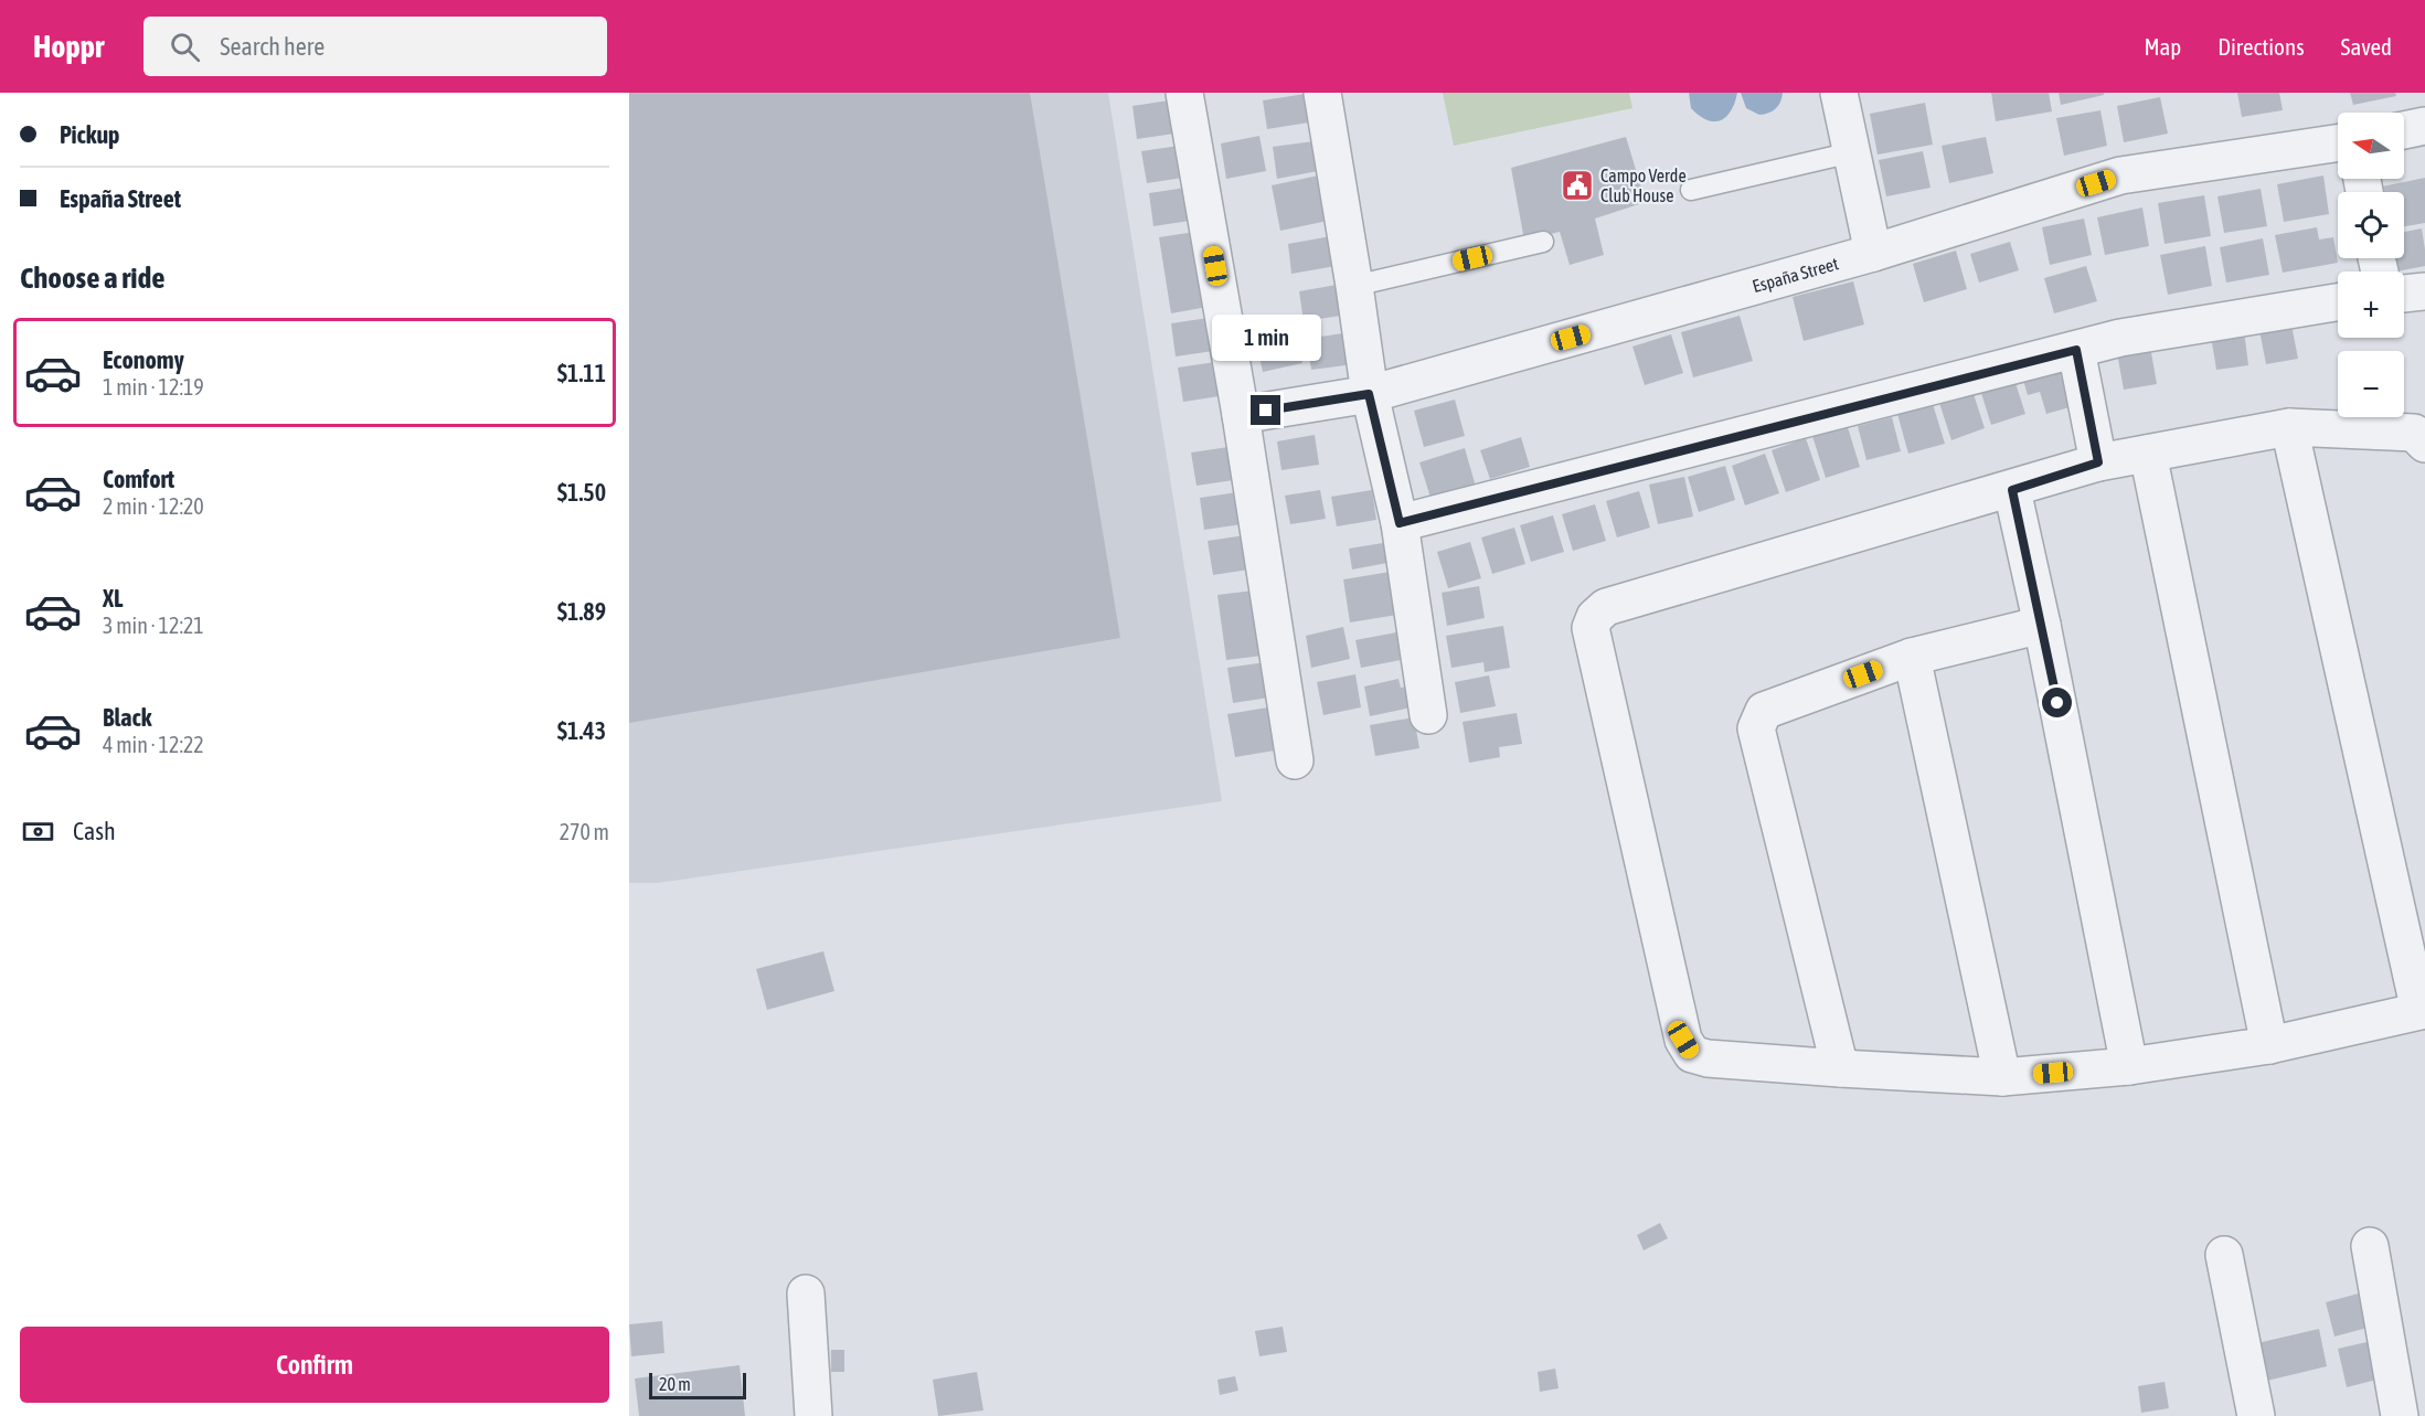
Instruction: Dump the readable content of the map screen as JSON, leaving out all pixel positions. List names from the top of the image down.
{
  "streets": {
    "street": ["España Street"]
  },
  "places": {
    "public building": ["Campo Verde Club House"]
  },
  "scale_bar": "20 m",
  "north": "left",
  "page": {
    "header": "Hoppr",
    "search": "Search here",
    "nav": ["Map", "Directions", "Saved"],
    "banner": ["Pickup", "España Street"],
    "map_buttons": ["+", "−"],
    "heading": "Choose a ride",
    "bubble": "1 min",
    "list": [
      {
        "name": "Economy",
        "note": "1 min · 12:19",
        "value": "$1.11"
      },
      {
        "name": "Comfort",
        "note": "2 min · 12:20",
        "value": "$1.50"
      },
      {
        "name": "XL",
        "note": "3 min · 12:21",
        "value": "$1.89"
      },
      {
        "name": "Black",
        "note": "4 min · 12:22",
        "value": "$1.43"
      }
    ],
    "pay": ["Cash", "270 m"],
    "buttons": "Confirm",
    "scale": "20 m"
  }
}
